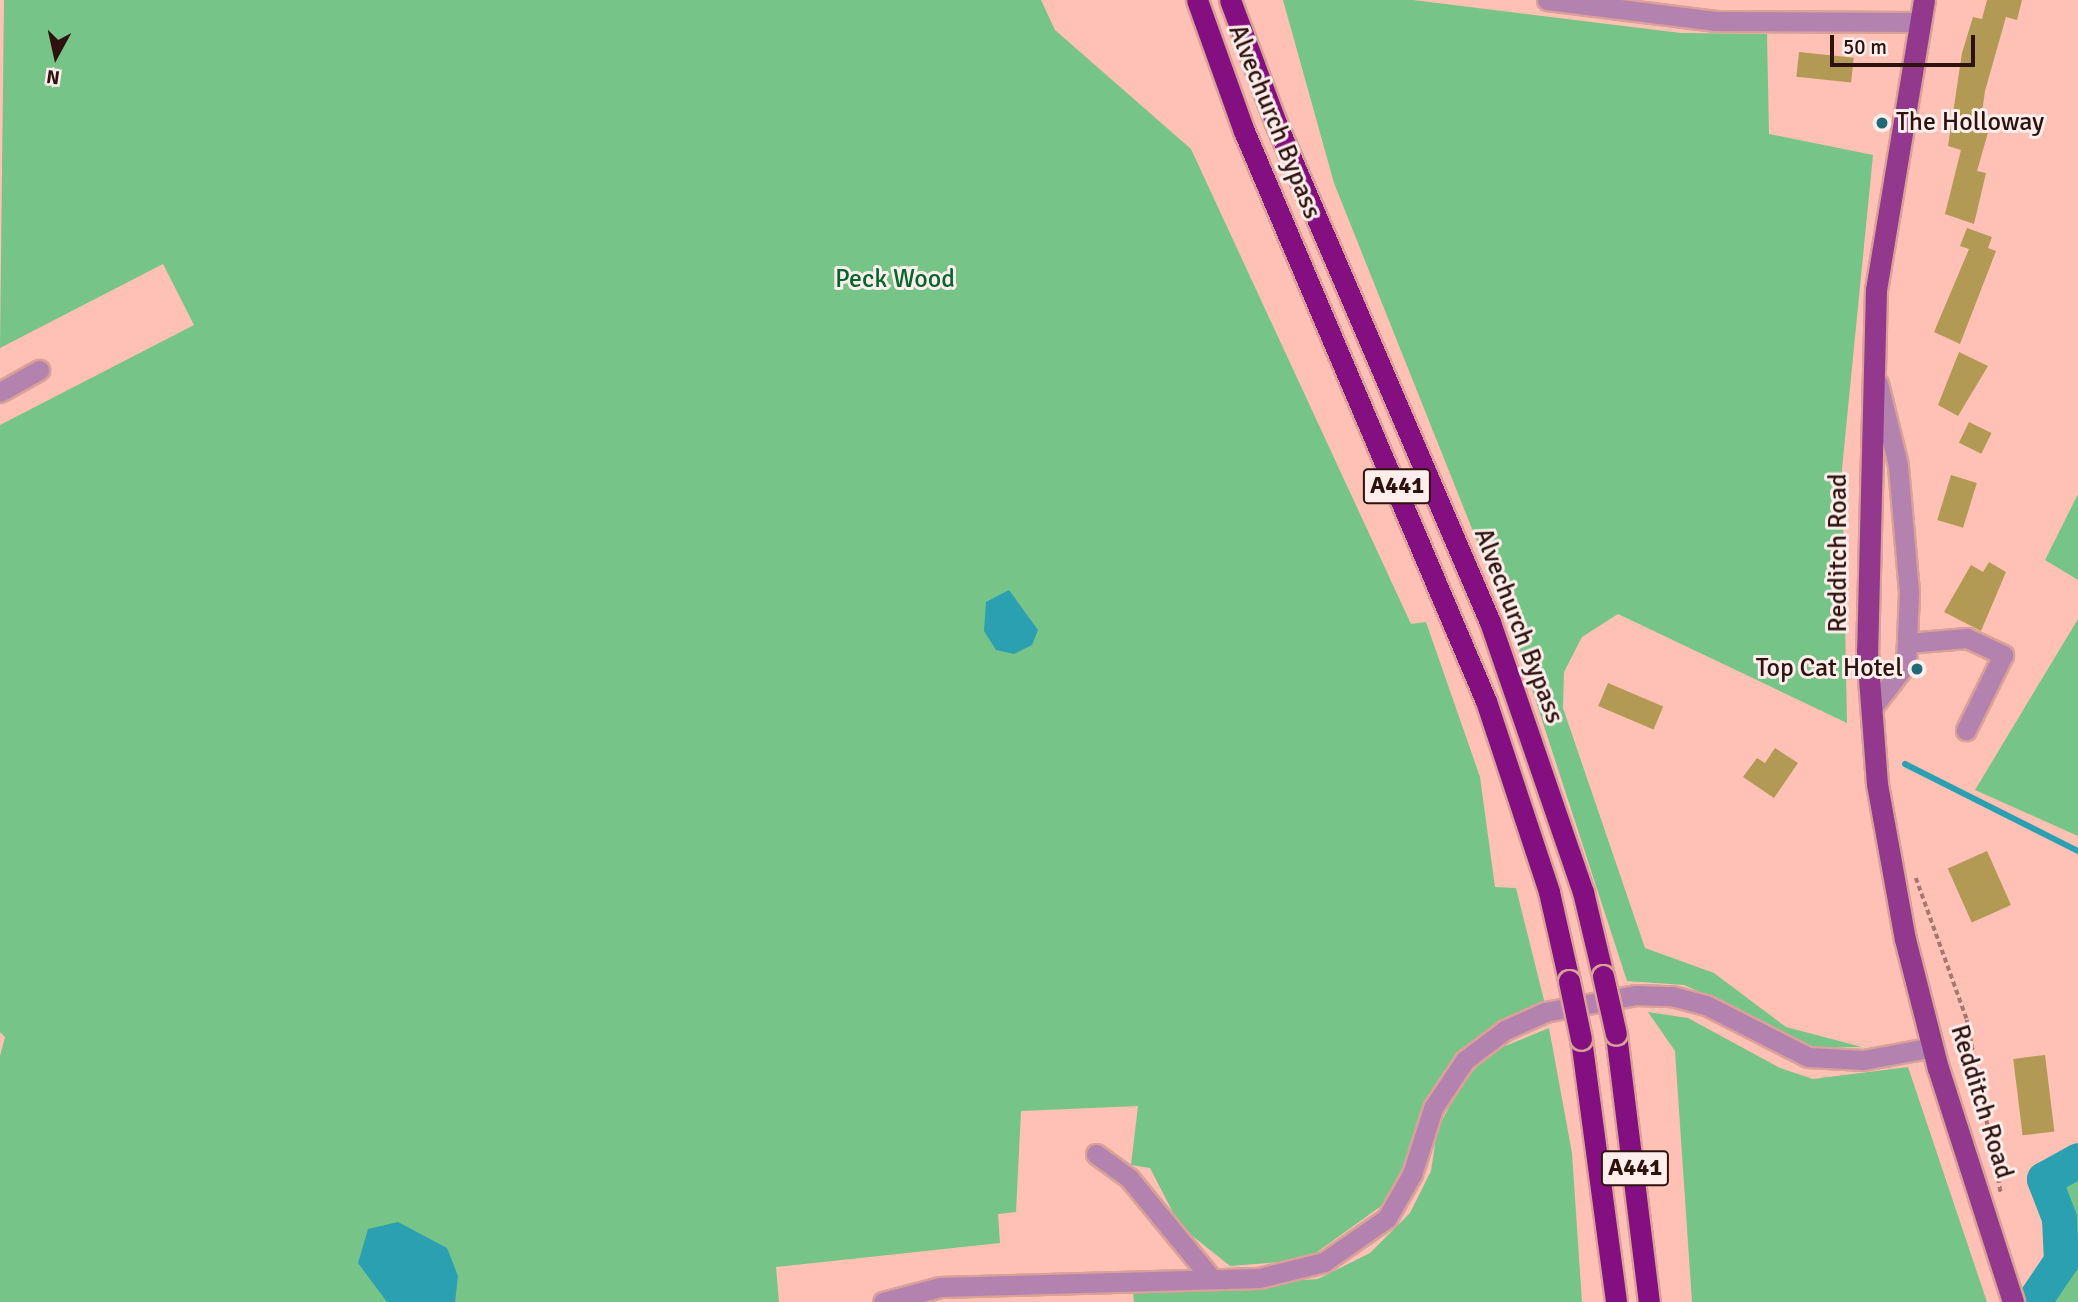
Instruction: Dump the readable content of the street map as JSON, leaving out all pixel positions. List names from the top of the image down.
{
  "streets": {
    "highway": ["Alvechurch Bypass", "A441"],
    "main road": ["Redditch Road"]
  },
  "parks": ["Peck Wood"],
  "places": ["The Holloway", "Top Cat Hotel"],
  "scale_bar": "50 m",
  "north": "bottom"
}
